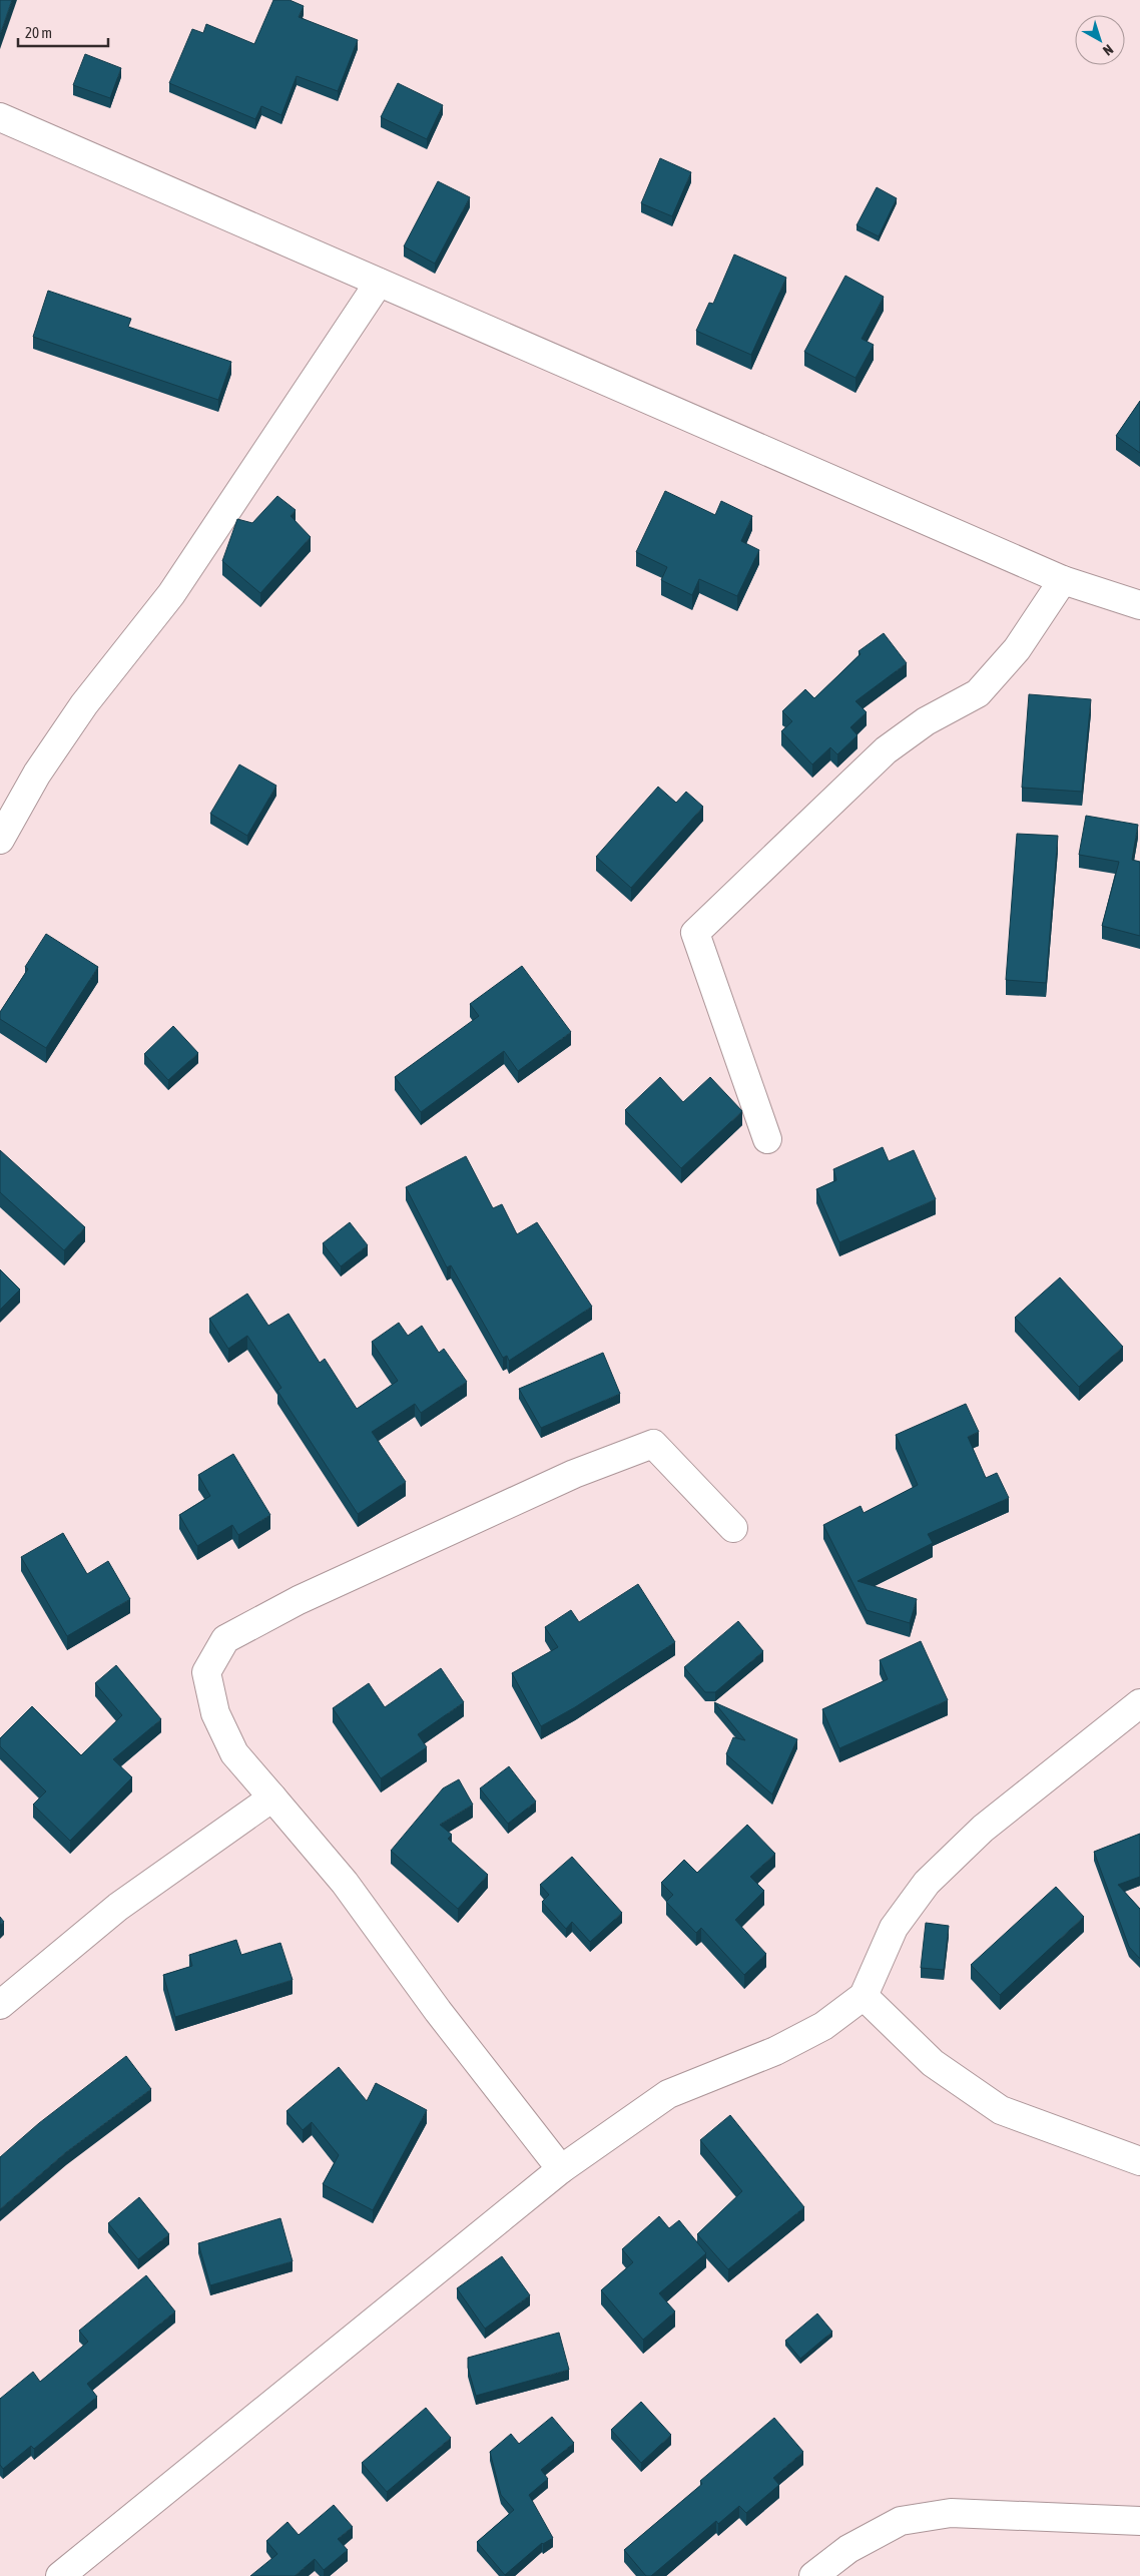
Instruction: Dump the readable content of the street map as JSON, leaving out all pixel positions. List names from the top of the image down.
{
  "scale_bar": "20 m",
  "north": "bottom right"
}
